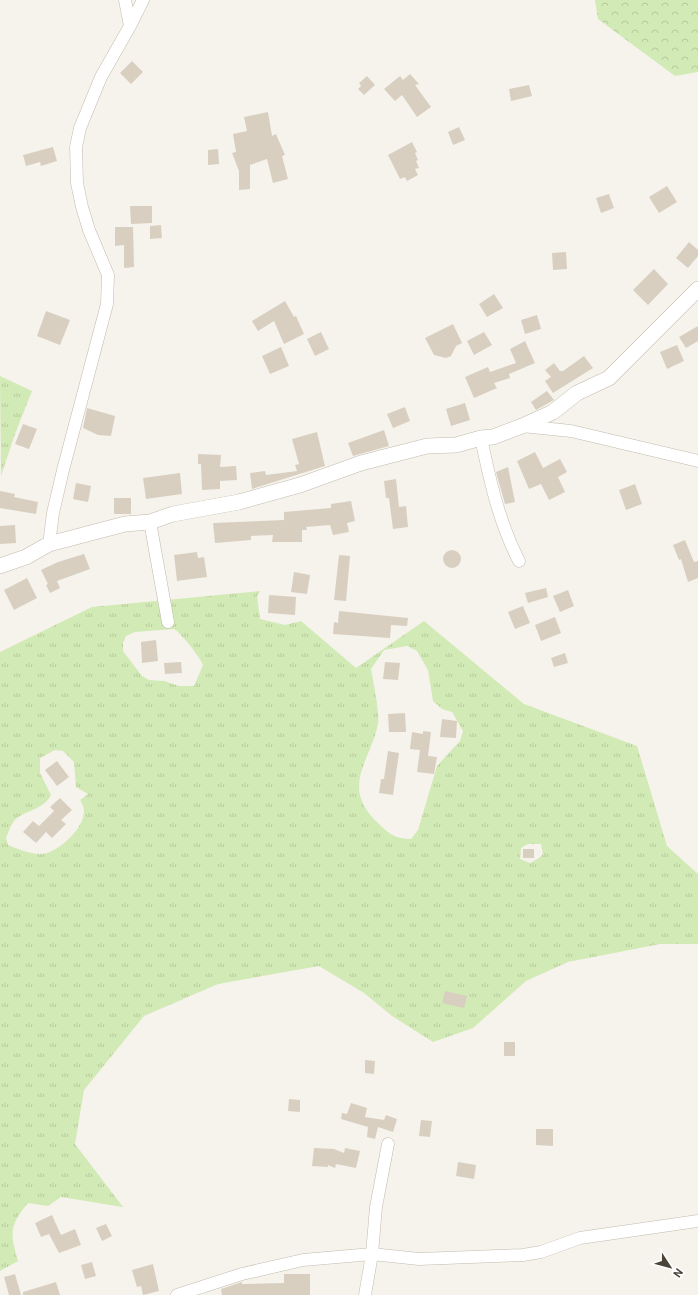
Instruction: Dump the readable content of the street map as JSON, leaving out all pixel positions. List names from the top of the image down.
{
  "north": "bottom right"
}
